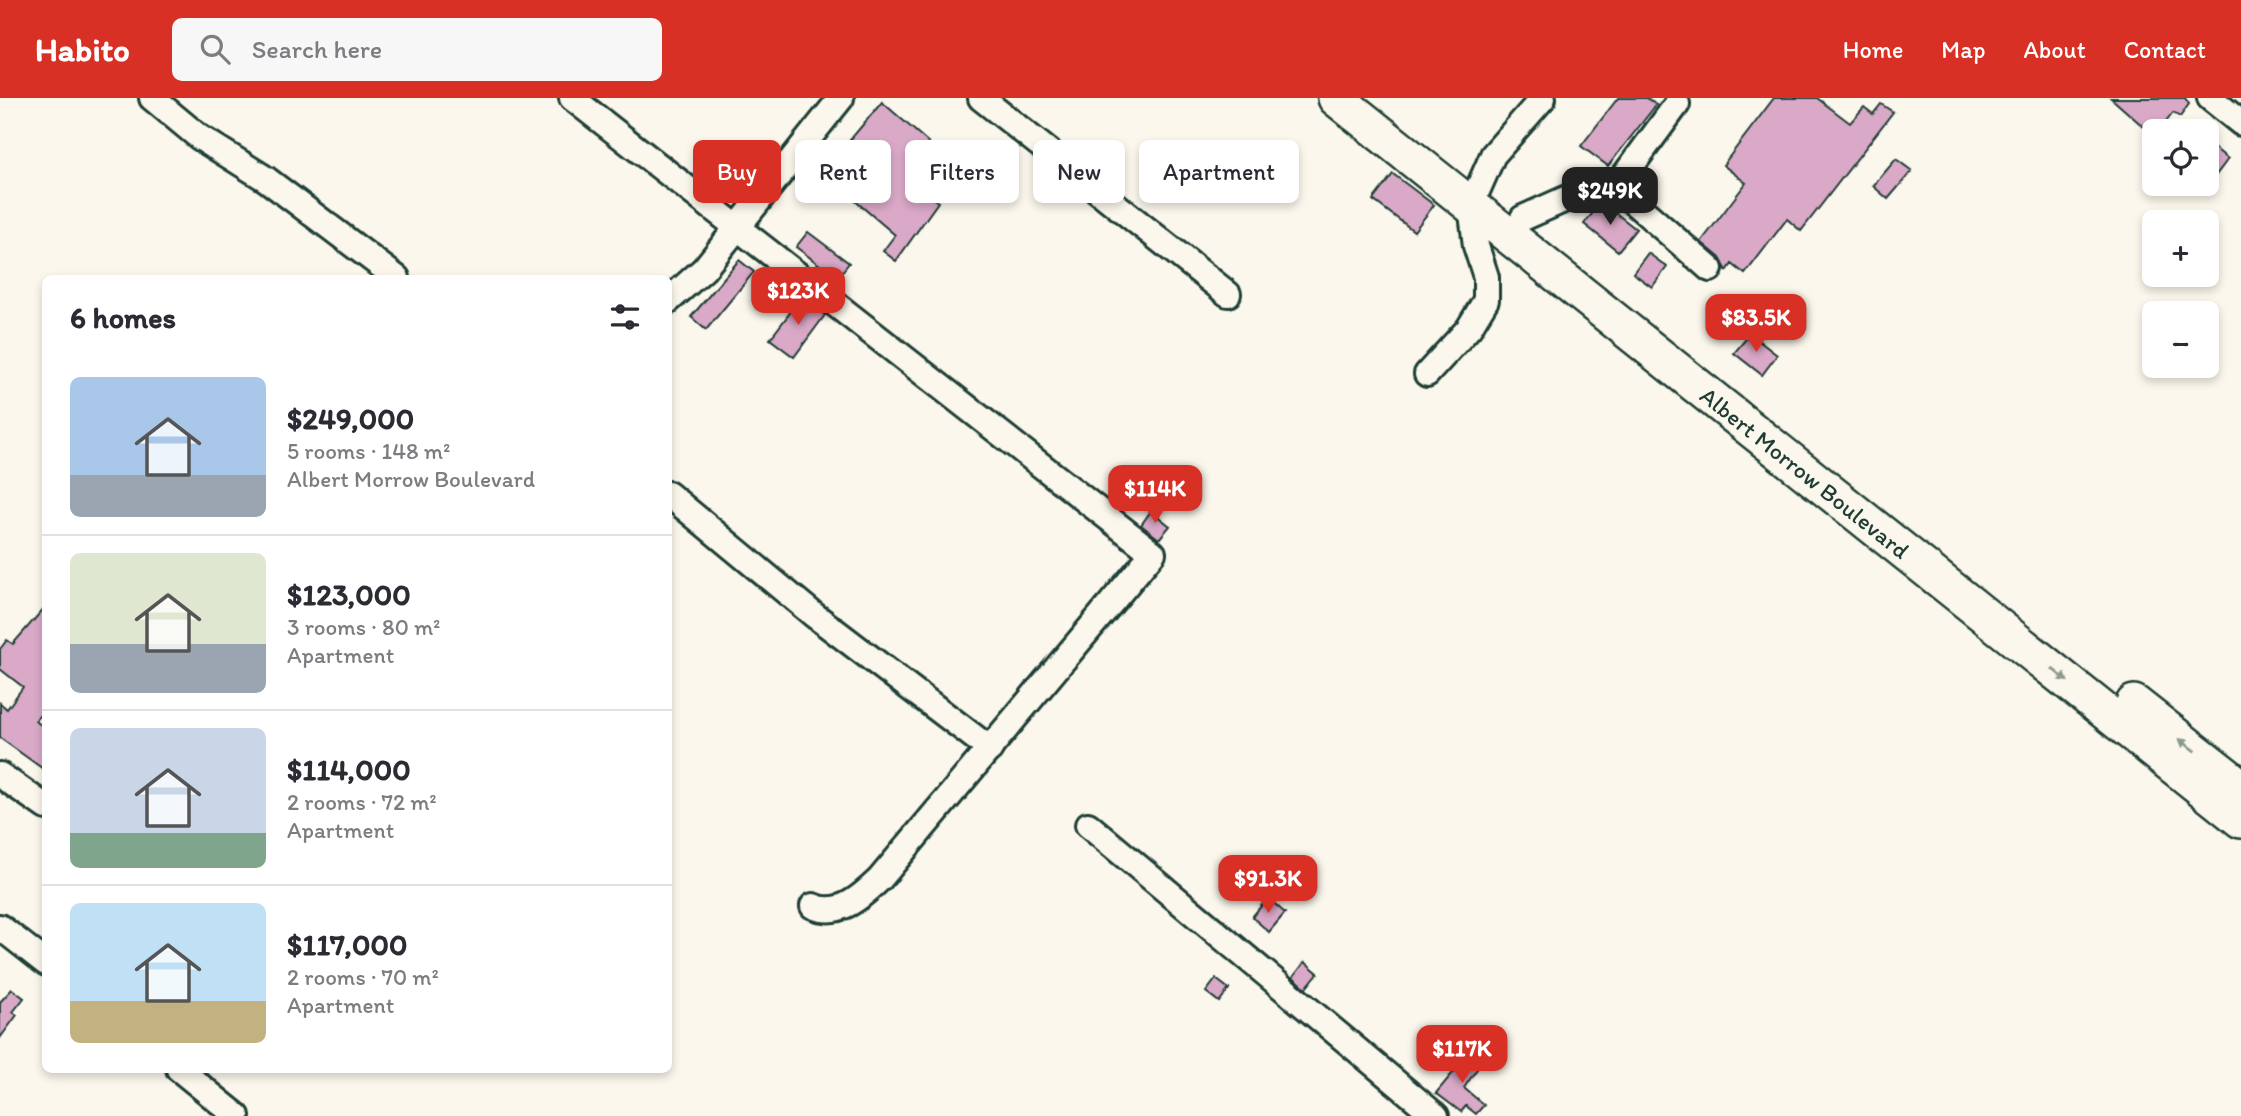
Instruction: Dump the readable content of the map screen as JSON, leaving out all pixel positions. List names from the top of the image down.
{
  "streets": {
    "highway": ["Albert Morrow Boulevard"]
  },
  "page": {
    "header": "Habito",
    "search": "Search here",
    "nav": [
      "Home",
      "Map",
      "About",
      "Contact"
    ],
    "map_buttons": ["+", "−"],
    "chip": [
      "Buy",
      "Rent",
      "Filters",
      "New",
      "Apartment"
    ],
    "price": [
      "$249K",
      "$123K",
      "$83.5K",
      "$114K",
      "$91.3K",
      "$117K"
    ],
    "heading": "6 homes",
    "list": [
      {
        "name": "$249,000",
        "note": "5 rooms · 148 m² · Albert Morrow Boulevard"
      },
      {
        "name": "$123,000",
        "note": "3 rooms · 80 m² · Apartment"
      },
      {
        "name": "$114,000",
        "note": "2 rooms · 72 m² · Apartment"
      },
      {
        "name": "$117,000",
        "note": "2 rooms · 70 m² · Apartment"
      }
    ]
  }
}
